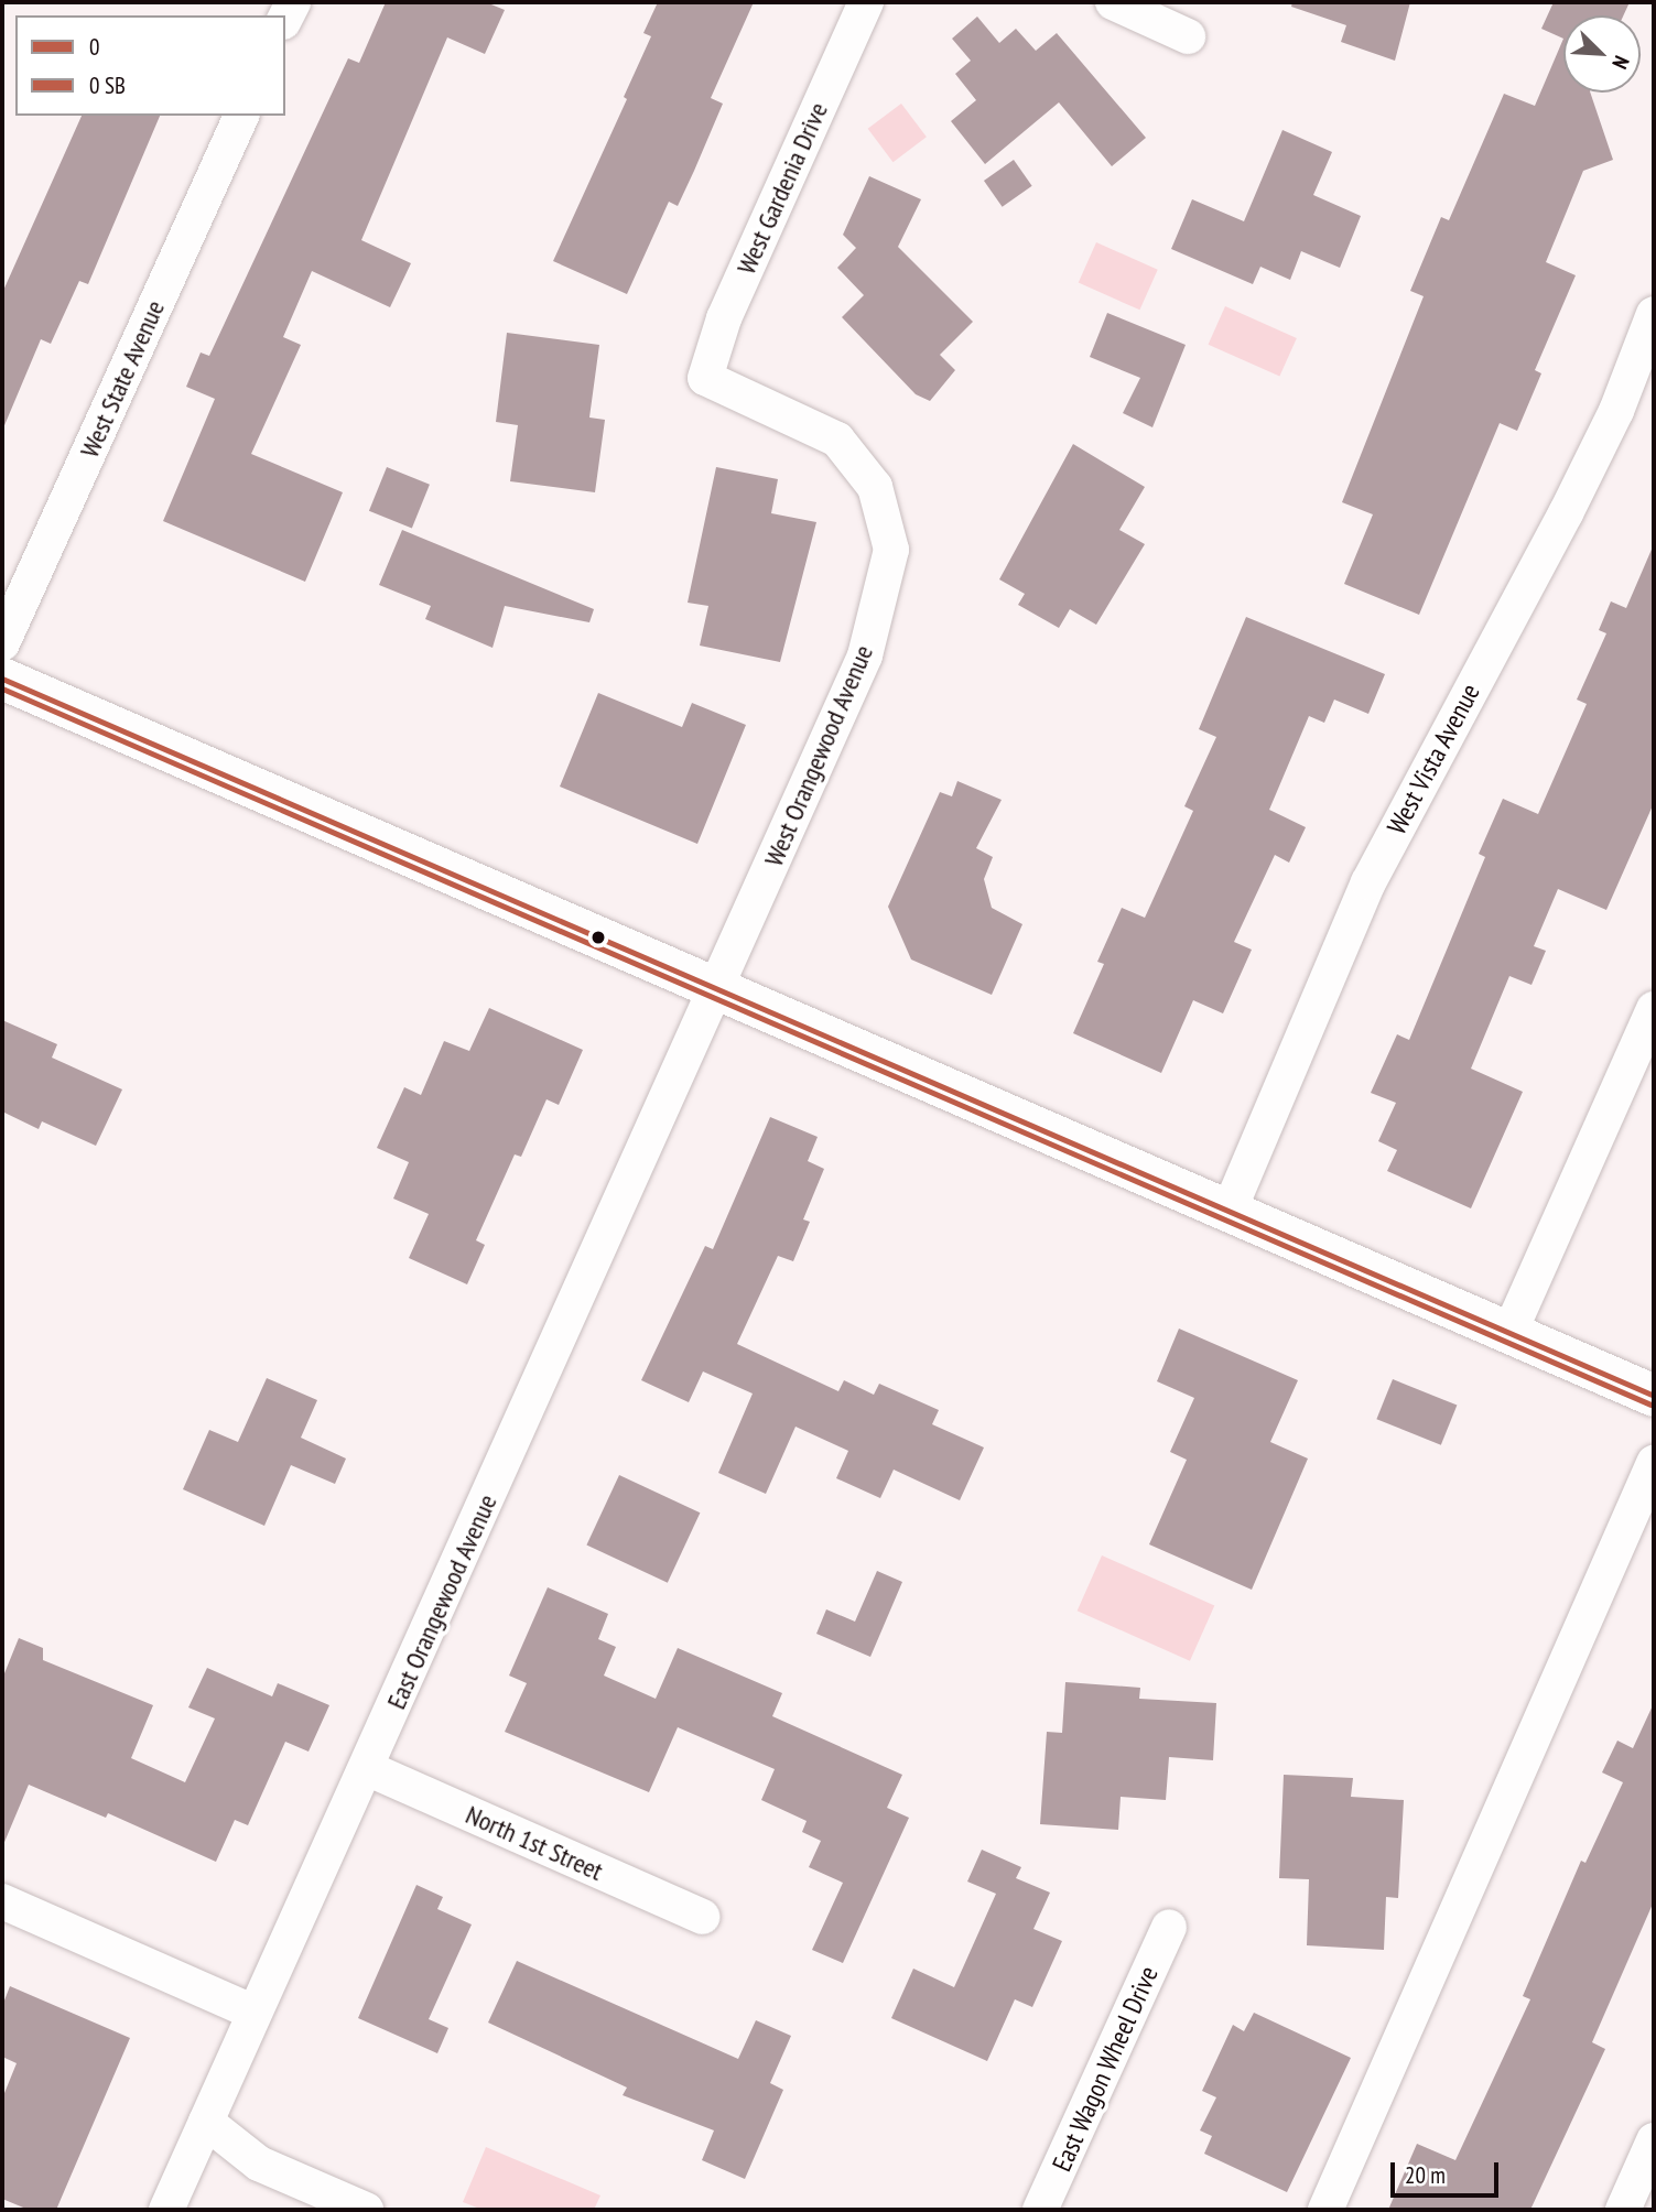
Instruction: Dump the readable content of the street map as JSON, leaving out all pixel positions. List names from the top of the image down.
{
  "streets": {
    "street": [
      "West Gardenia Drive",
      "West State Avenue",
      "West Orangewood Avenue",
      "West Vista Avenue",
      "East Orangewood Avenue",
      "North 1st Street",
      "East Wagon Wheel Drive"
    ]
  },
  "crossings": [
    ["West Gardenia Drive", "West Orangewood Avenue"],
    ["West Orangewood Avenue", "East Orangewood Avenue"],
    ["East Orangewood Avenue", "North 1st Street"]
  ],
  "lines": ["transit line 0"],
  "legend": ["0", "0 SB"],
  "scale_bar": "20 m",
  "north": "bottom right"
}
